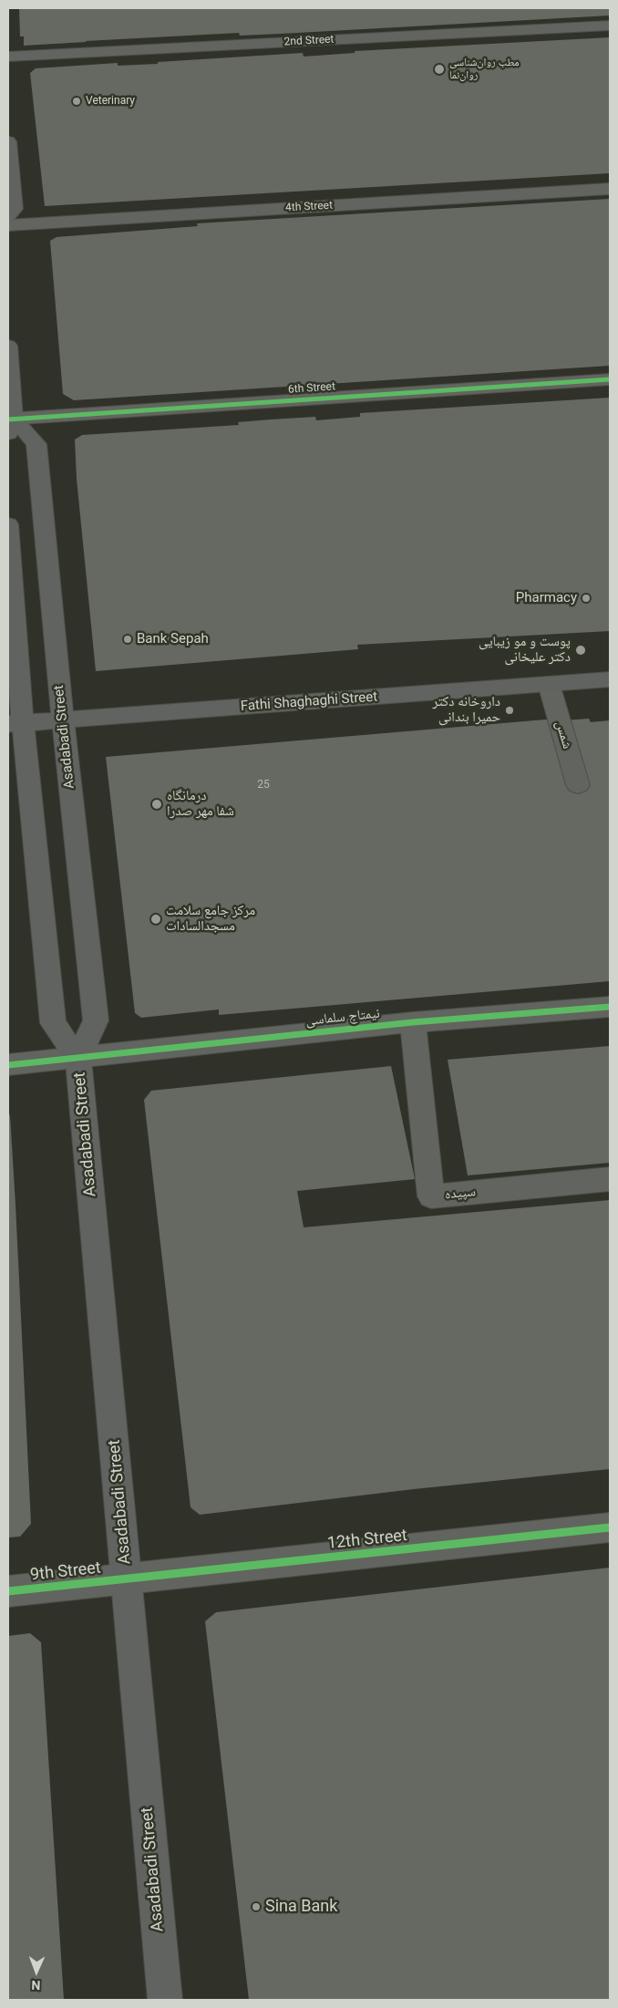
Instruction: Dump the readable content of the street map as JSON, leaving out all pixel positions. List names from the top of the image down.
{
  "streets": {
    "main road": ["Fathi Shaghaghi Street", "Asadabadi Street"],
    "street": [
      "2nd Street",
      "4th Street",
      "6th Street",
      "شمس",
      "نیمتاج سلماسی",
      "سپیده",
      "12th Street",
      "9th Street"
    ]
  },
  "crossings": [
    ["6th Street", "Asadabadi Street"],
    ["Fathi Shaghaghi Street", "شمس"],
    ["Fathi Shaghaghi Street", "Asadabadi Street"],
    ["Asadabadi Street", "نیمتاج سلماسی"],
    ["Asadabadi Street", "12th Street"],
    ["Asadabadi Street", "9th Street"],
    ["نیمتاج سلماسی", "سپیده"],
    ["12th Street", "9th Street"]
  ],
  "places": [
    "مطب روان‌شناسی روان‌نما",
    "Veterinary",
    "Pharmacy",
    "Bank Sepah",
    "پوست و مو زیبایی دکتر علیخانی",
    "داروخانه دکتر حمیرا بندانی",
    "درمانگاه شفا مهر صدرا",
    "مرکز جامع سلامت مسجدالسادات",
    "Sina Bank"
  ],
  "house_numbers": ["25"],
  "north": "bottom"
}
